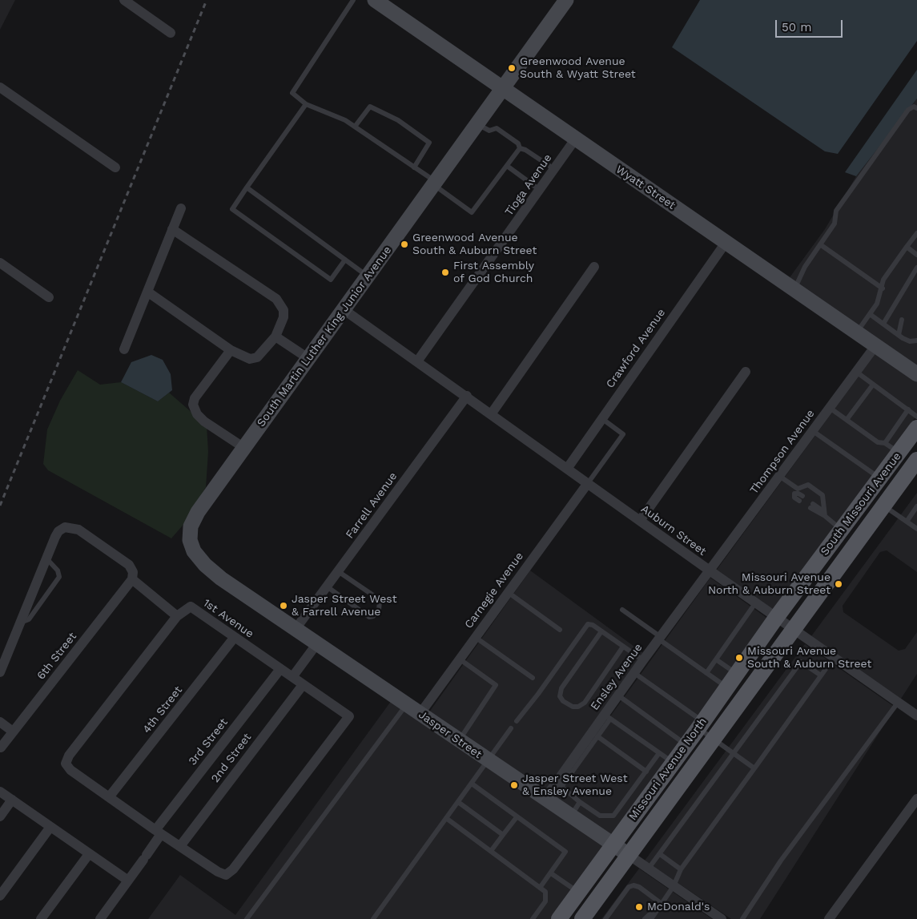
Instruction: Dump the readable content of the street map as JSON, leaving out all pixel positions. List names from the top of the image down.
{
  "streets": {
    "main road": ["South Missouri Avenue", "Missouri Avenue North"],
    "street": [
      "Tioga Avenue",
      "Wyatt Street",
      "South Martin Luther King Junior Avenue",
      "Crawford Avenue",
      "Thompson Avenue",
      "Farrell Avenue",
      "Auburn Street",
      "Carnegie Avenue",
      "1st Avenue",
      "6th Street",
      "Ensley Avenue",
      "4th Street",
      "Jasper Street",
      "3rd Street",
      "2nd Street"
    ]
  },
  "crossings": [
    ["Tioga Avenue", "Wyatt Street"],
    ["Tioga Avenue", "Auburn Street"],
    ["Wyatt Street", "South Martin Luther King Junior Avenue"],
    ["Wyatt Street", "Crawford Avenue"],
    ["Wyatt Street", "Thompson Avenue"],
    ["South Martin Luther King Junior Avenue", "Auburn Street"],
    ["South Martin Luther King Junior Avenue", "Jasper Street"],
    ["Crawford Avenue", "Auburn Street"],
    ["Thompson Avenue", "Auburn Street"],
    ["Thompson Avenue", "Ensley Avenue"],
    ["South Missouri Avenue", "Auburn Street"],
    ["South Missouri Avenue", "Missouri Avenue North"],
    ["Farrell Avenue", "Auburn Street"],
    ["Farrell Avenue", "Jasper Street"],
    ["Auburn Street", "Carnegie Avenue"],
    ["Auburn Street", "Ensley Avenue"],
    ["Auburn Street", "Missouri Avenue North"],
    ["Carnegie Avenue", "Jasper Street"],
    ["1st Avenue", "4th Street"],
    ["1st Avenue", "3rd Street"],
    ["1st Avenue", "2nd Street"],
    ["Ensley Avenue", "Jasper Street"],
    ["Jasper Street", "Missouri Avenue North"]
  ],
  "places": [
    "Greenwood Avenue South & Wyatt Street",
    "Greenwood Avenue South & Auburn Street",
    "First Assembly of God Church",
    "Missouri Avenue North & Auburn Street",
    "Jasper Street West & Farrell Avenue",
    "Missouri Avenue South & Auburn Street",
    "Jasper Street West & Ensley Avenue",
    "McDonald's"
  ],
  "scale_bar": "50 m"
}
